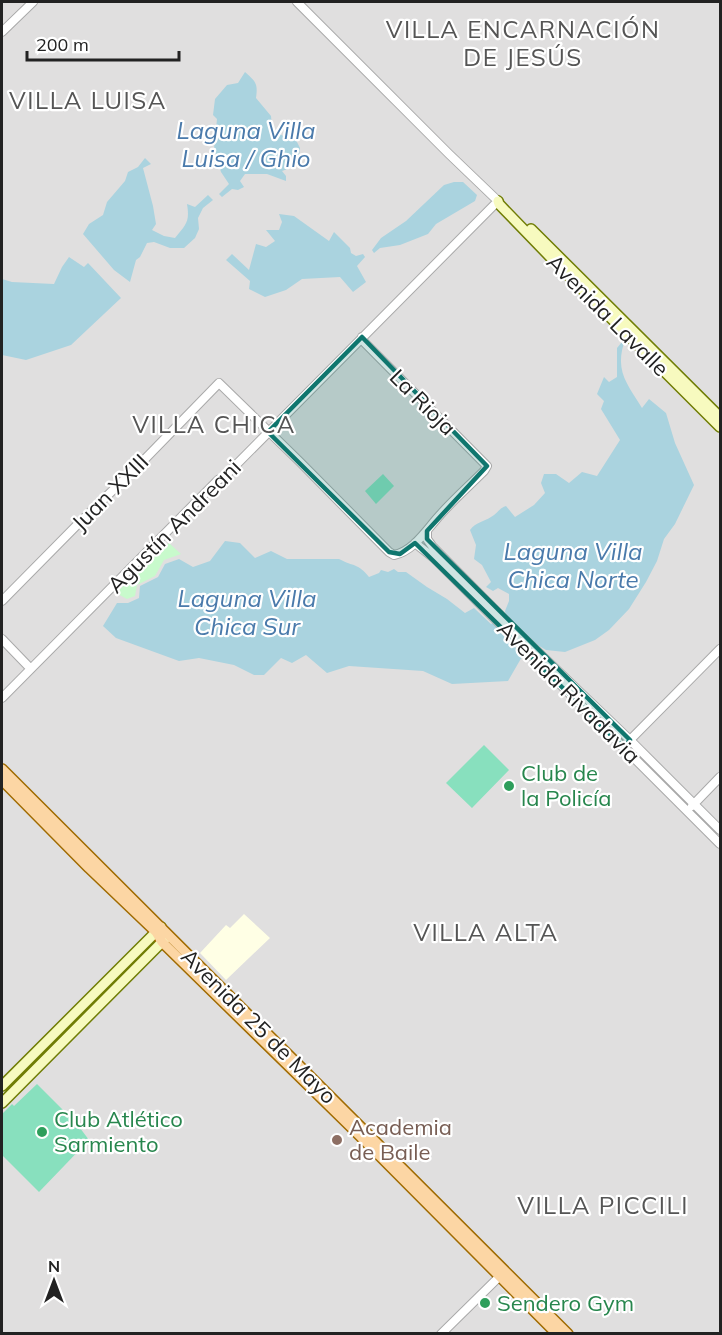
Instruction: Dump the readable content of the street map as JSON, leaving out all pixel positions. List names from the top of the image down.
{
  "streets": {
    "main road": ["Avenida Lavalle", "Avenida 25 de Mayo"],
    "street": [
      "La Rioja",
      "Juan XXIII",
      "Agustín Andreani",
      "Avenida Rivadavia"
    ]
  },
  "crossings": [
    ["Avenida Lavalle", "Agustín Andreani"],
    ["La Rioja", "Agustín Andreani"],
    ["La Rioja", "Avenida Rivadavia"],
    ["Juan XXIII", "Agustín Andreani"]
  ],
  "districts": [
    "VILLA ENCARNACIÓN DE JESÚS",
    "VILLA LUISA",
    "VILLA CHICA",
    "VILLA ALTA",
    "VILLA PICCILI"
  ],
  "water": ["Laguna Villa Luisa / Ghio", "Laguna Villa Chica Norte", "Laguna Villa Chica Sur"],
  "places": [
    "Club de la Policía",
    "Club Atlético Sarmiento",
    "Academia de Baile",
    "Sendero Gym"
  ],
  "scale_bar": "200 m",
  "north": "top"
}
